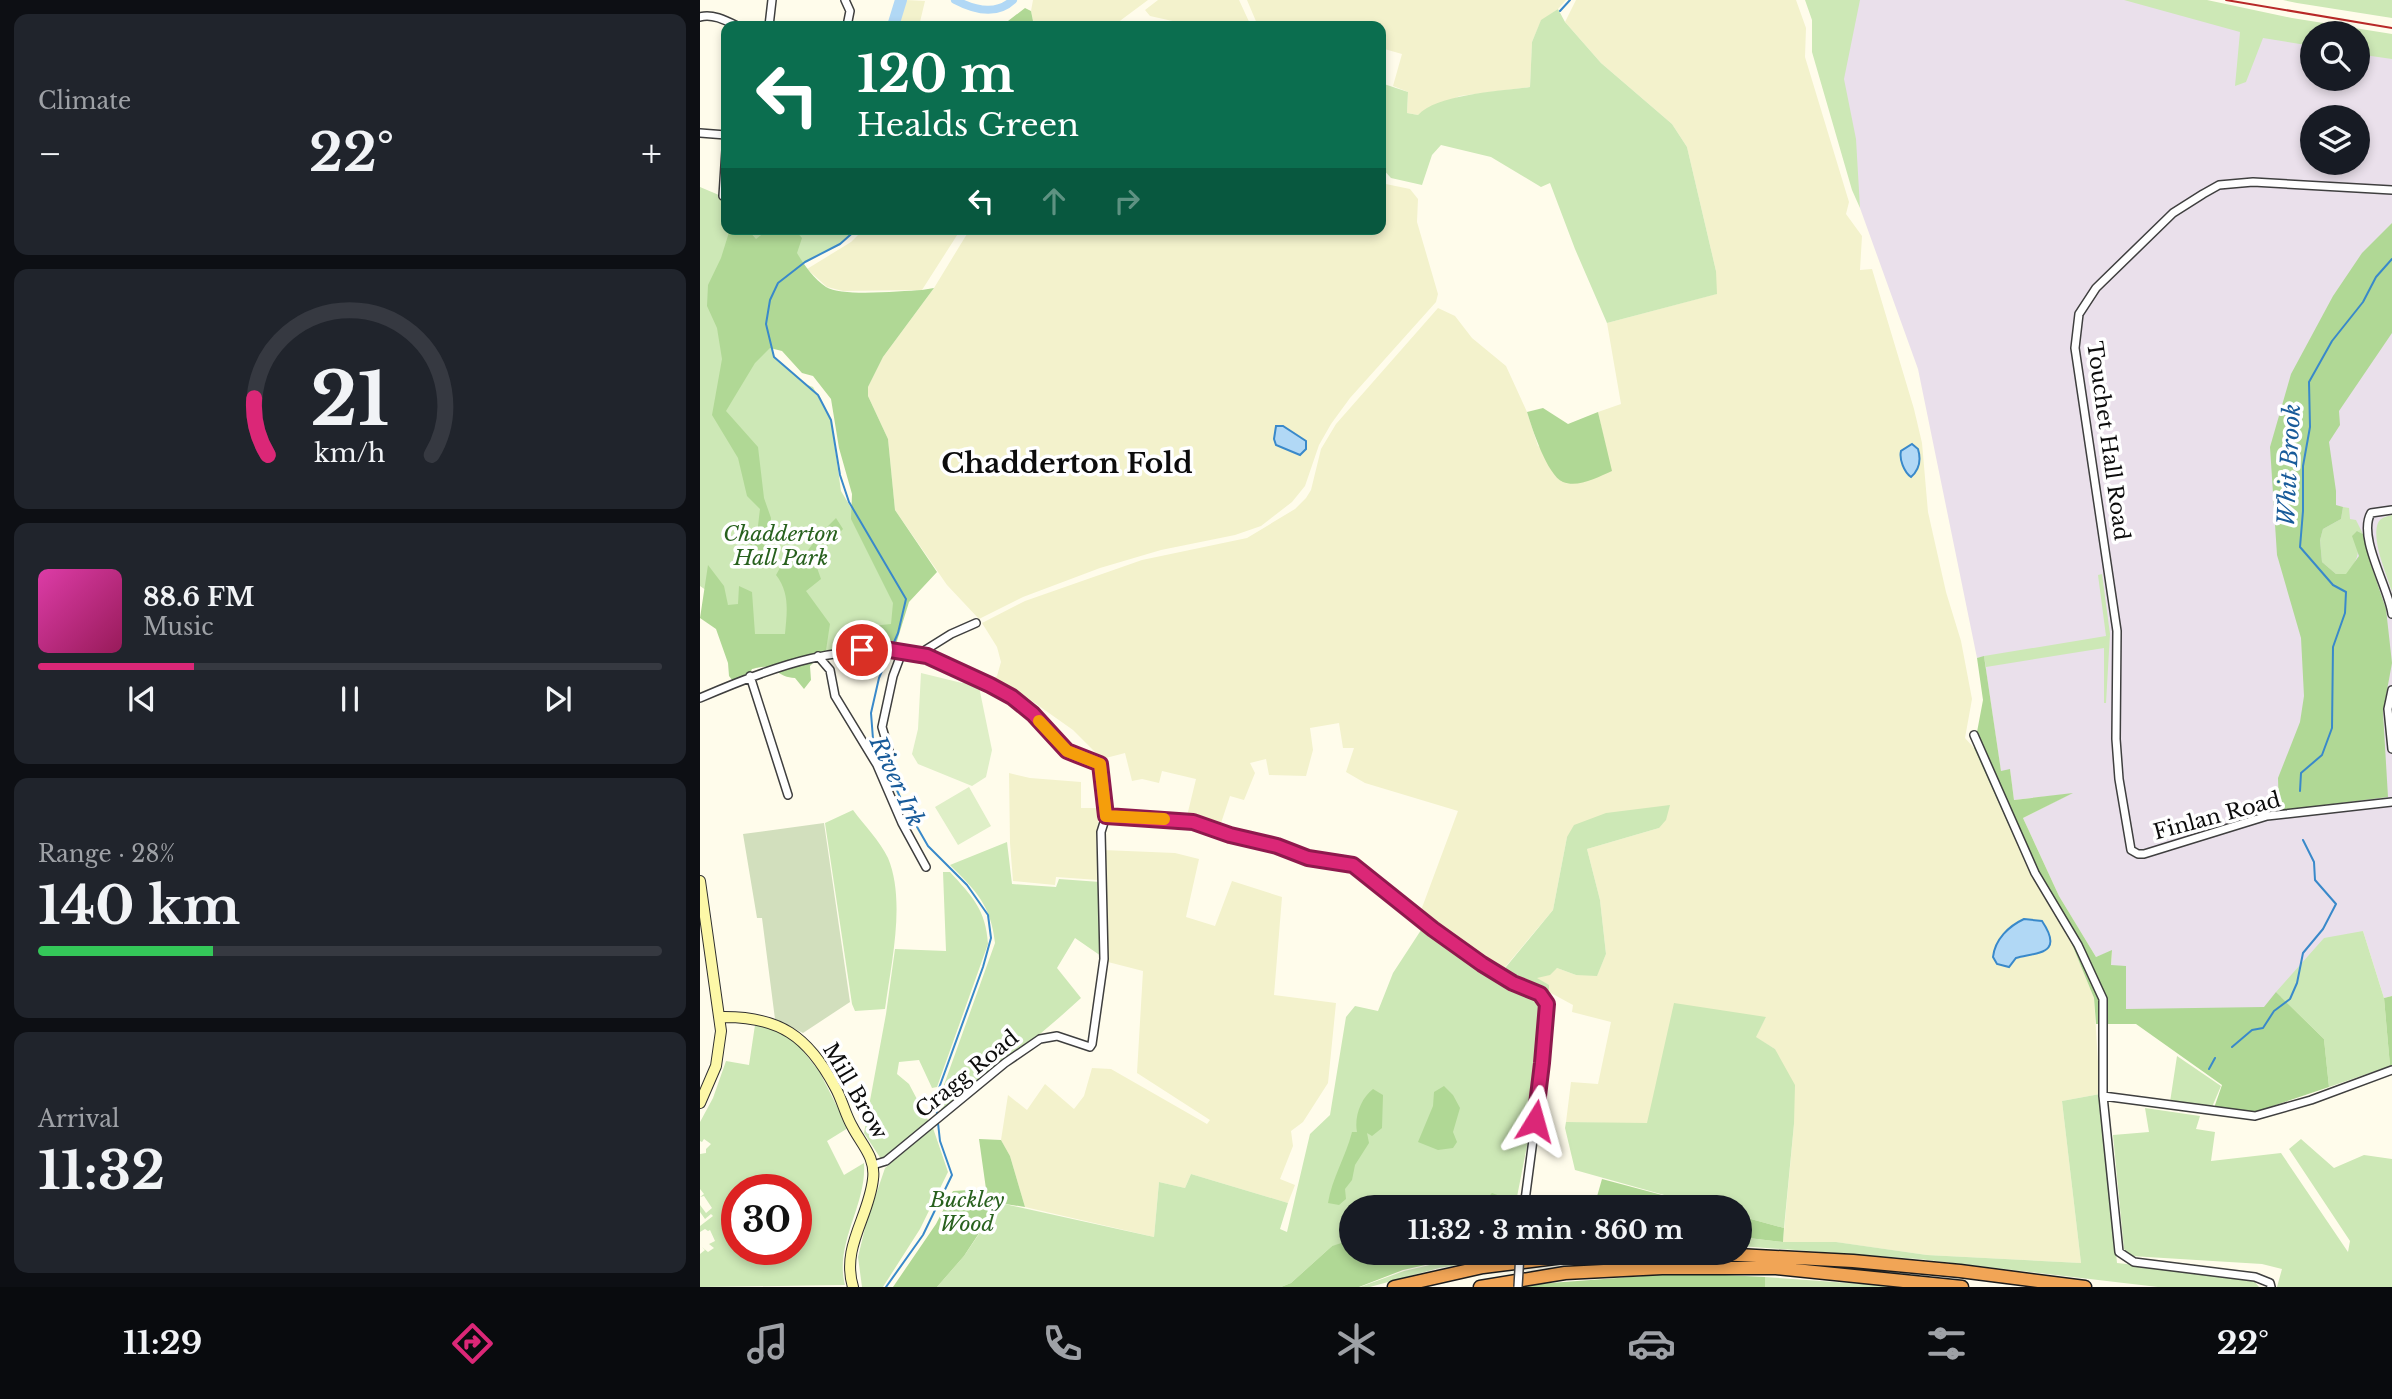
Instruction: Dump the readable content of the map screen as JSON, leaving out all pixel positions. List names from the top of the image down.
{
  "streets": {
    "main road": ["Mill Brow"],
    "street": ["Touchet Hall Road", "Finlan Road", "Cragg Road"]
  },
  "crossings": [
    ["Touchet Hall Road", "Finlan Road"],
    ["Cragg Road", "Mill Brow"]
  ],
  "districts": ["Chadderton Fold"],
  "water": ["Whit Brook", "River Irk"],
  "parks": ["Chadderton Hall Park", "Buckley Wood"],
  "page": {
    "tile": [
      "Climate",
      ["Range · 28%", "140 km"],
      ["Arrival", "11:32"]
    ],
    "turn": ["120 m", "Healds Green"],
    "heat": ["−", "22°", "+"],
    "song": ["88.6 FM", "Music"],
    "limit": "30",
    "trip": "11:32 · 3 min · 860 m",
    "tabs": ["11:29", "22°"],
    "gauge": ["21", "km/h"]
  }
}
